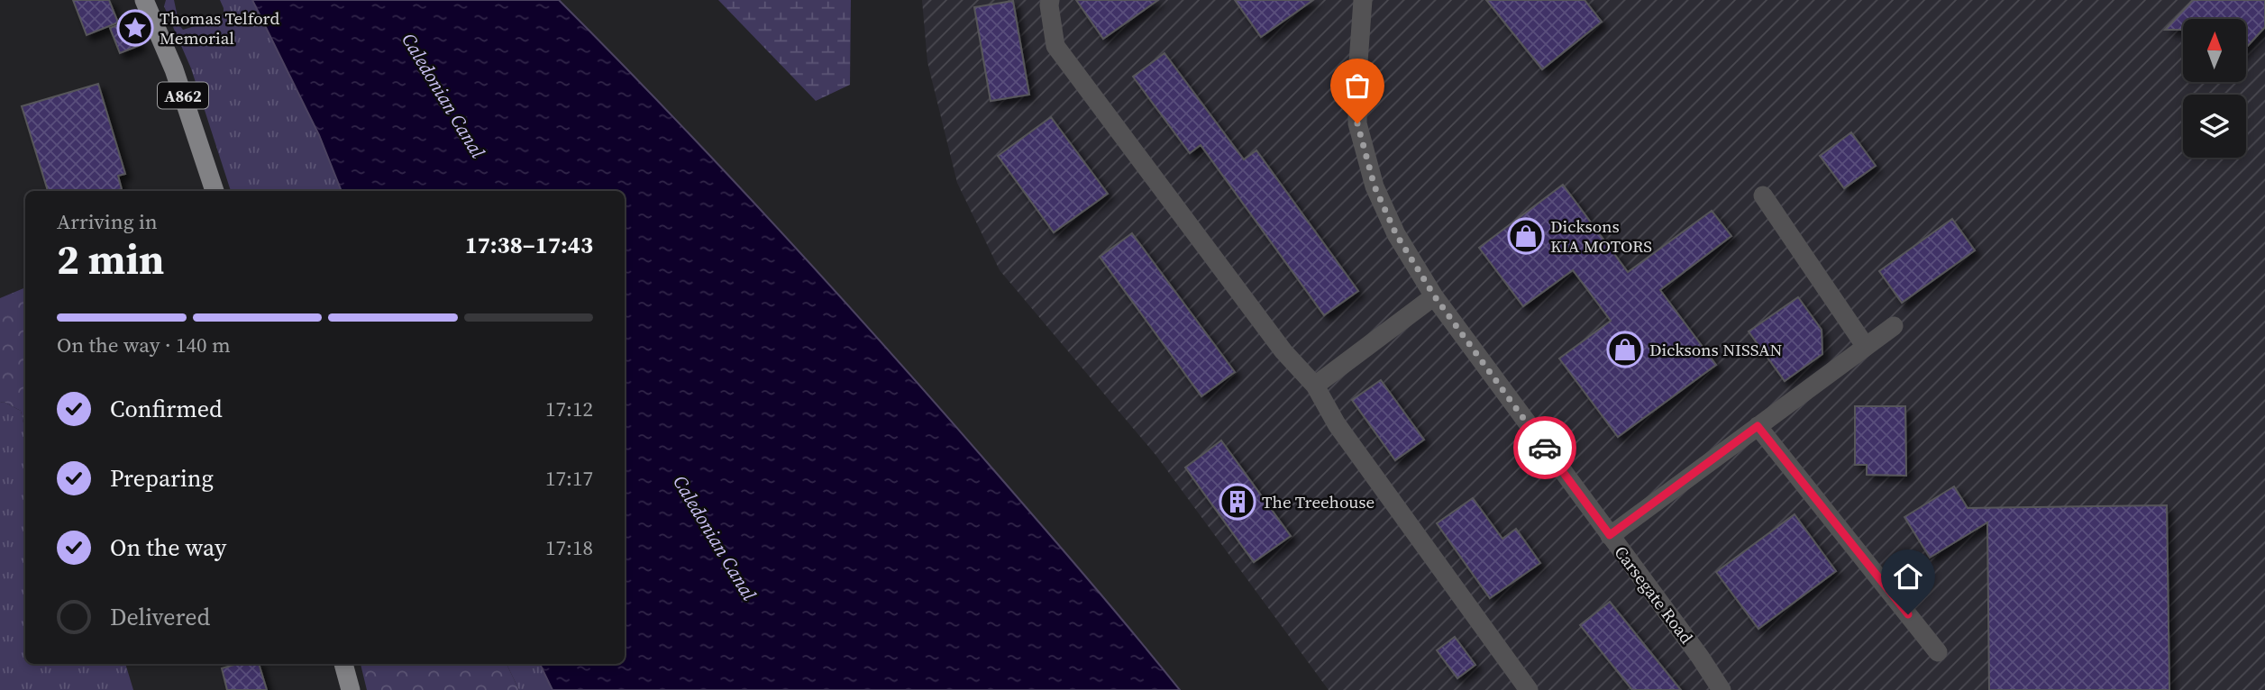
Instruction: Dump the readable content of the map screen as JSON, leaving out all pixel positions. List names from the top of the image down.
{
  "streets": {
    "main road": ["A862"],
    "street": ["Carsegate Road"]
  },
  "water": ["Caledonian Canal"],
  "places": {
    "place": ["Thomas Telford Memorial"],
    "shop": ["Dicksons KIA MOTORS", "Dicksons NISSAN"],
    "building": ["The Treehouse"]
  },
  "north": "top",
  "page": {
    "heading": ["2 min", "Arriving in", "17:38–17:43"],
    "bar": "On the way · 140 m",
    "list": [
      ["Confirmed", "17:12"],
      ["Preparing", "17:17"],
      ["On the way", "17:18"],
      "Delivered"
    ]
  }
}
